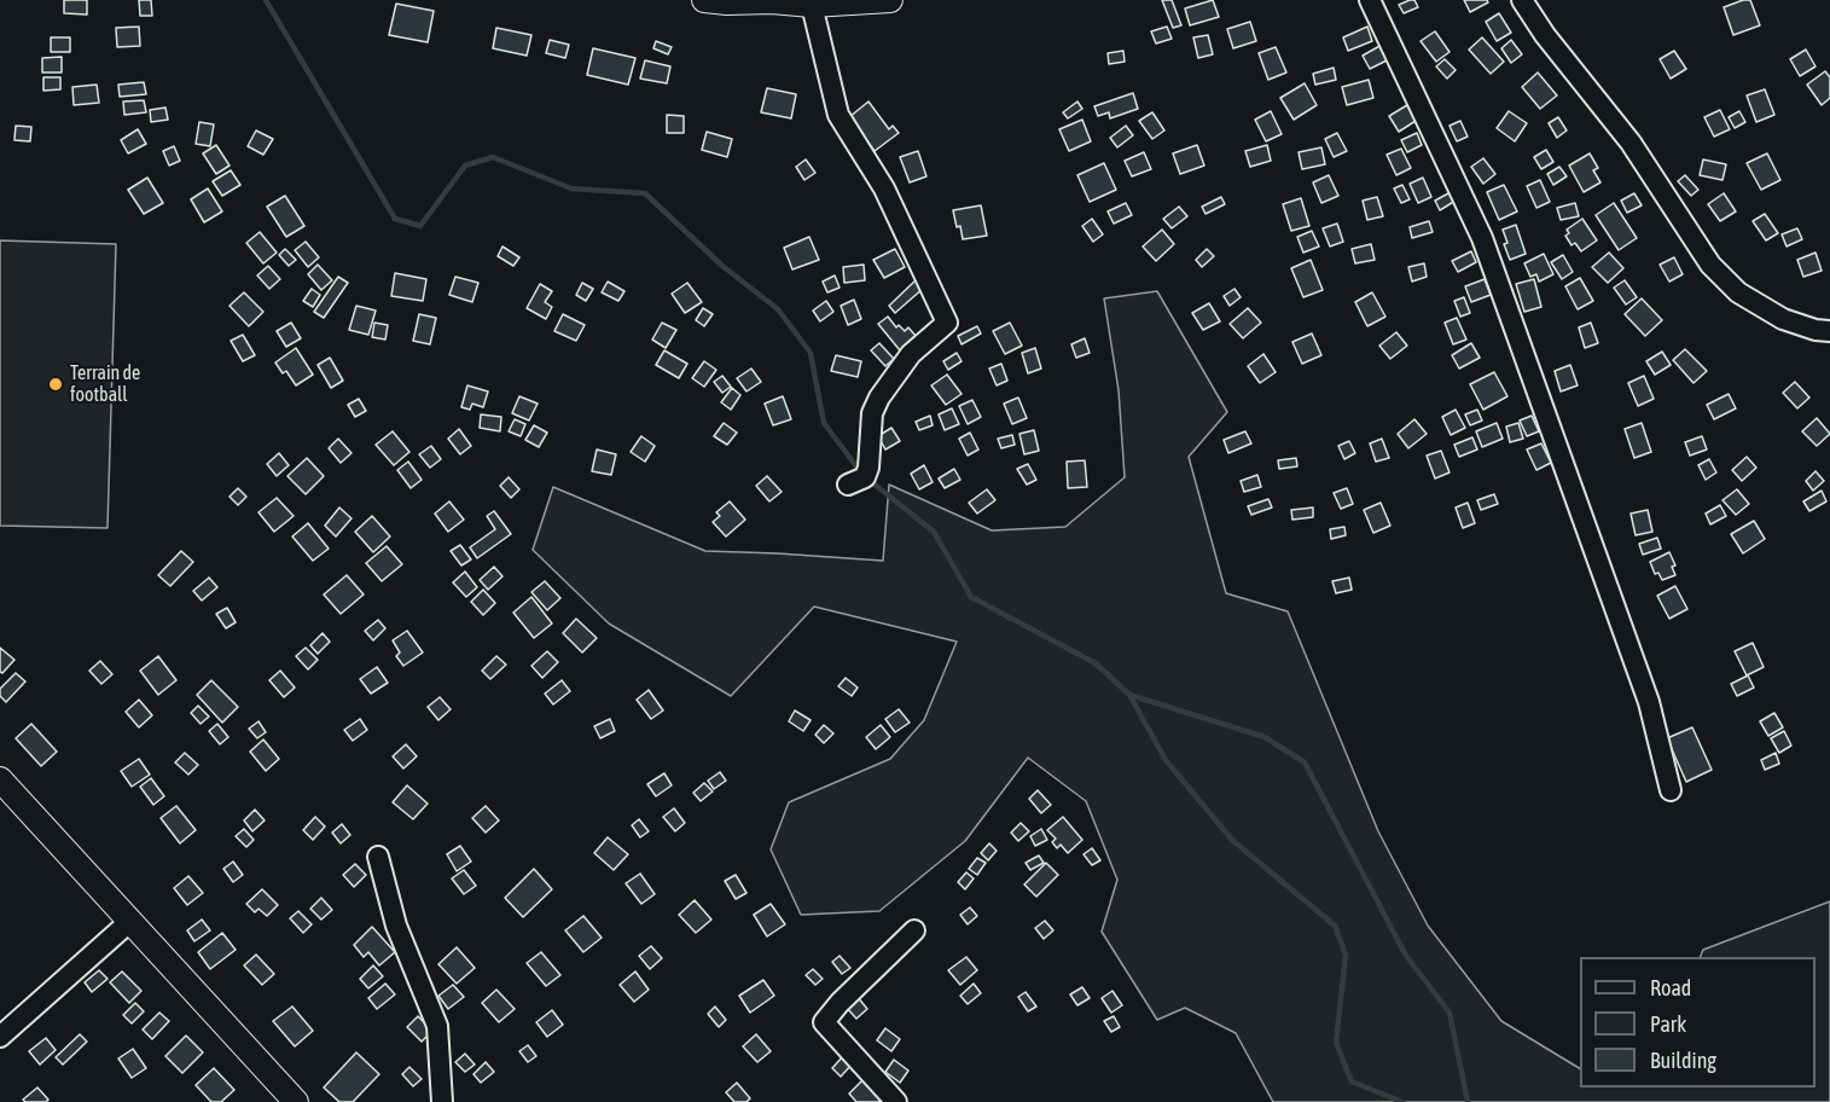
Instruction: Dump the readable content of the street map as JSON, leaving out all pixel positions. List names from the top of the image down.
{
  "places": ["Terrain de football"],
  "legend": ["Road", "Park", "Building"]
}
